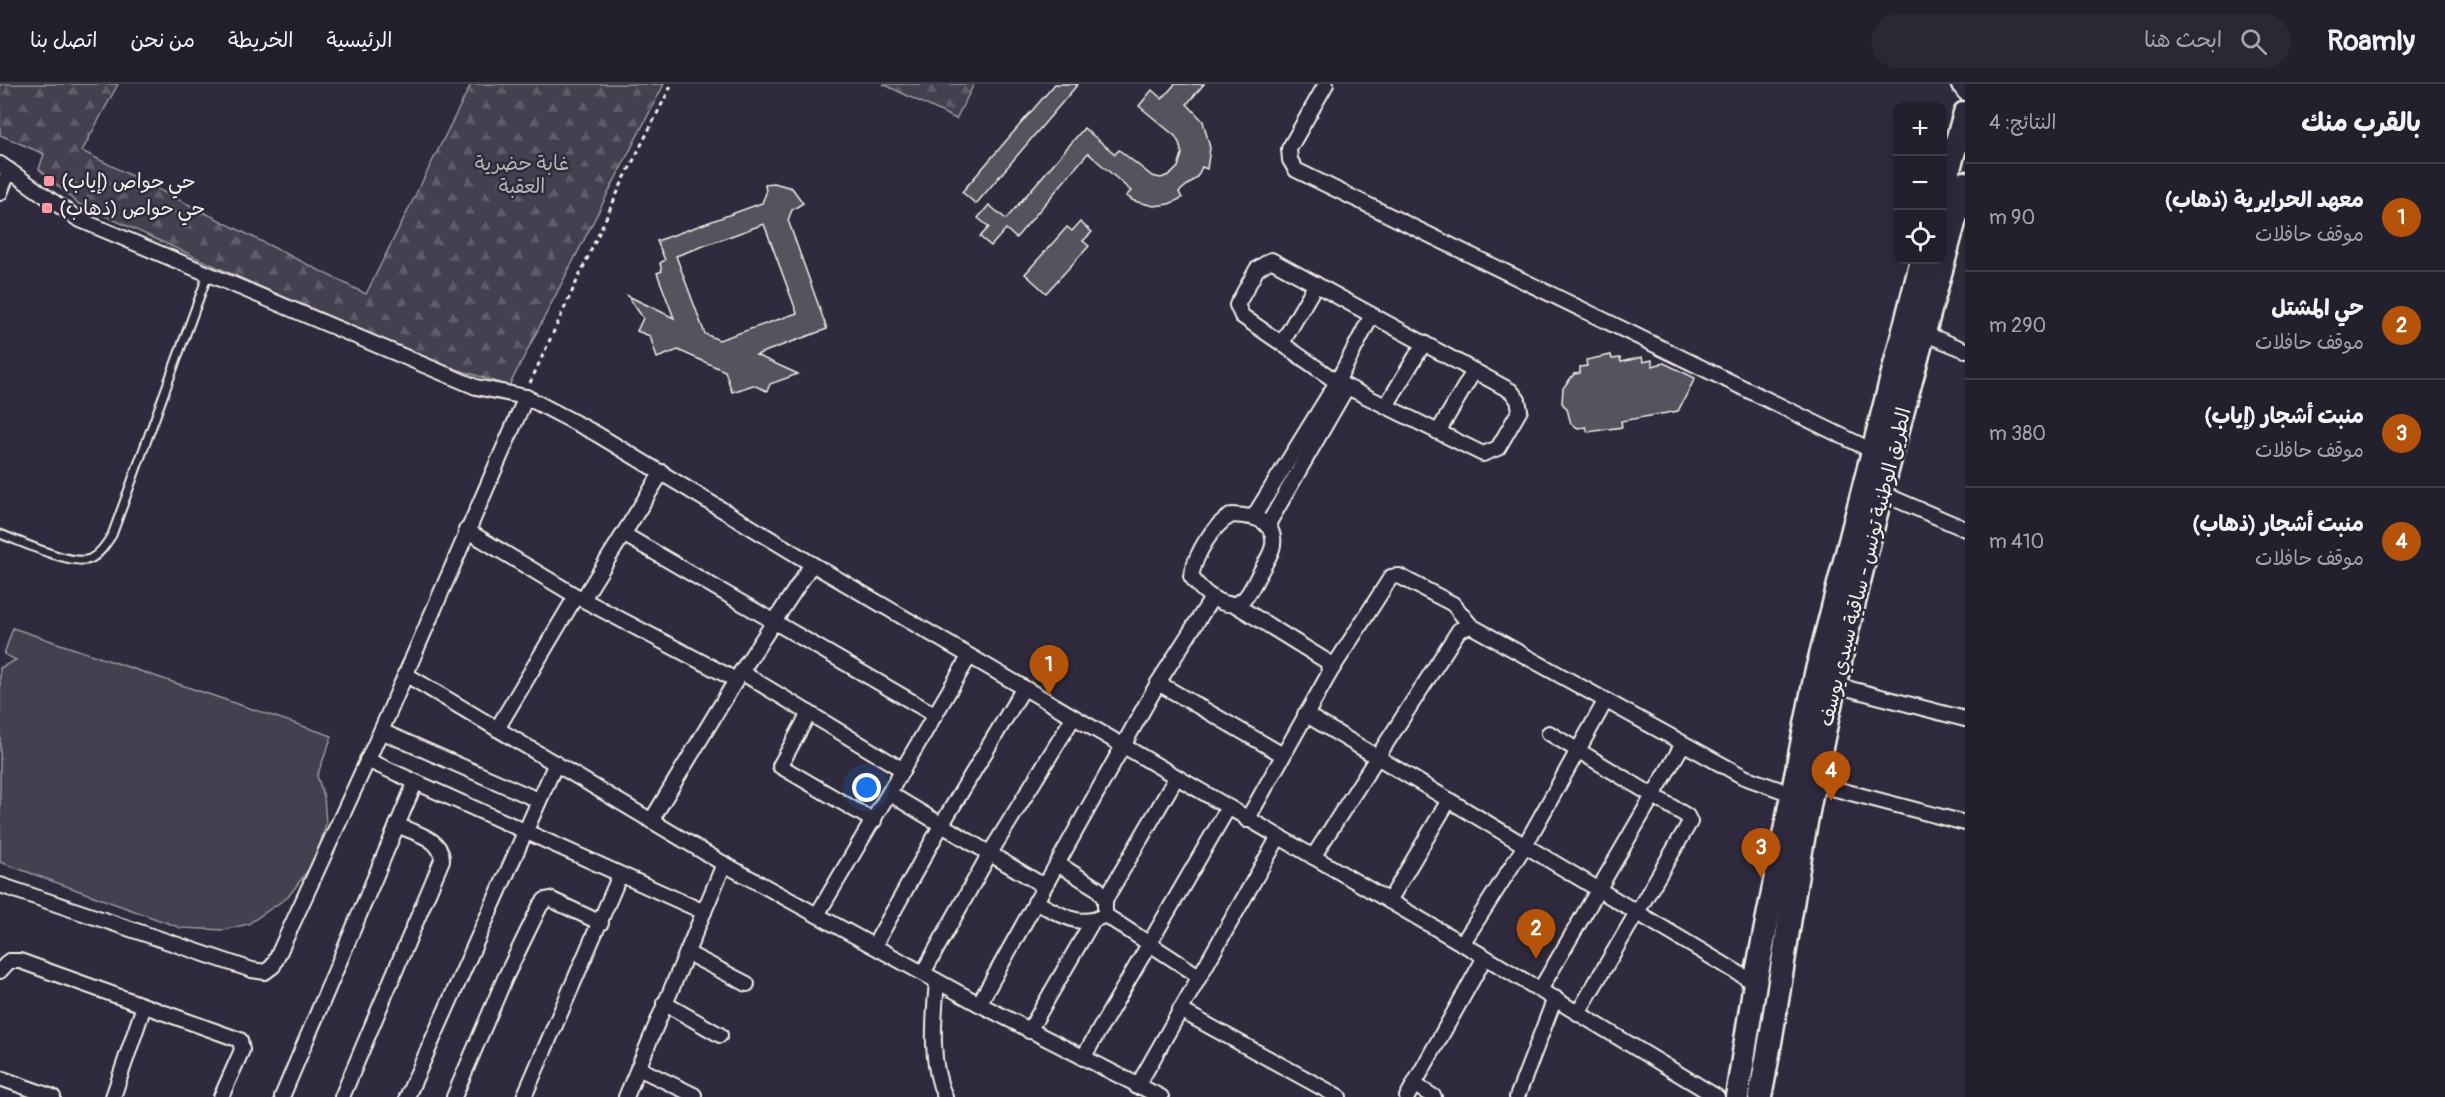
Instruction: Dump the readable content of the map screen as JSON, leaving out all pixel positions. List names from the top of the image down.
{
  "streets": {
    "highway": ["الطريق الوطنية تونس - ساقية سيدي يوسف"]
  },
  "parks": ["غابة حضرية العقبة"],
  "places": {
    "transit": ["حي حواص (إياب)", "حي حواص (ذهاب)"]
  },
  "page": {
    "header": "Roamly",
    "search": "ابحث هنا",
    "nav": [
      "الرئيسية",
      "الخريطة",
      "من نحن",
      "اتصل بنا"
    ],
    "heading": ["بالقرب منك", "النتائج: 4"],
    "map_buttons": ["+", "−"],
    "list": [
      {
        "mark": "1",
        "name": "معهد الحرايرية (ذهاب)",
        "note": "موقف حافلات",
        "value": "90 m"
      },
      {
        "mark": "2",
        "name": "حي المشتل",
        "note": "موقف حافلات",
        "value": "290 m"
      },
      {
        "mark": "3",
        "name": "منبت أشجار (إياب)",
        "note": "موقف حافلات",
        "value": "380 m"
      },
      {
        "mark": "4",
        "name": "منبت أشجار (ذهاب)",
        "note": "موقف حافلات",
        "value": "410 m"
      }
    ],
    "pins": [
      "1",
      "4",
      "3",
      "2"
    ]
  }
}
